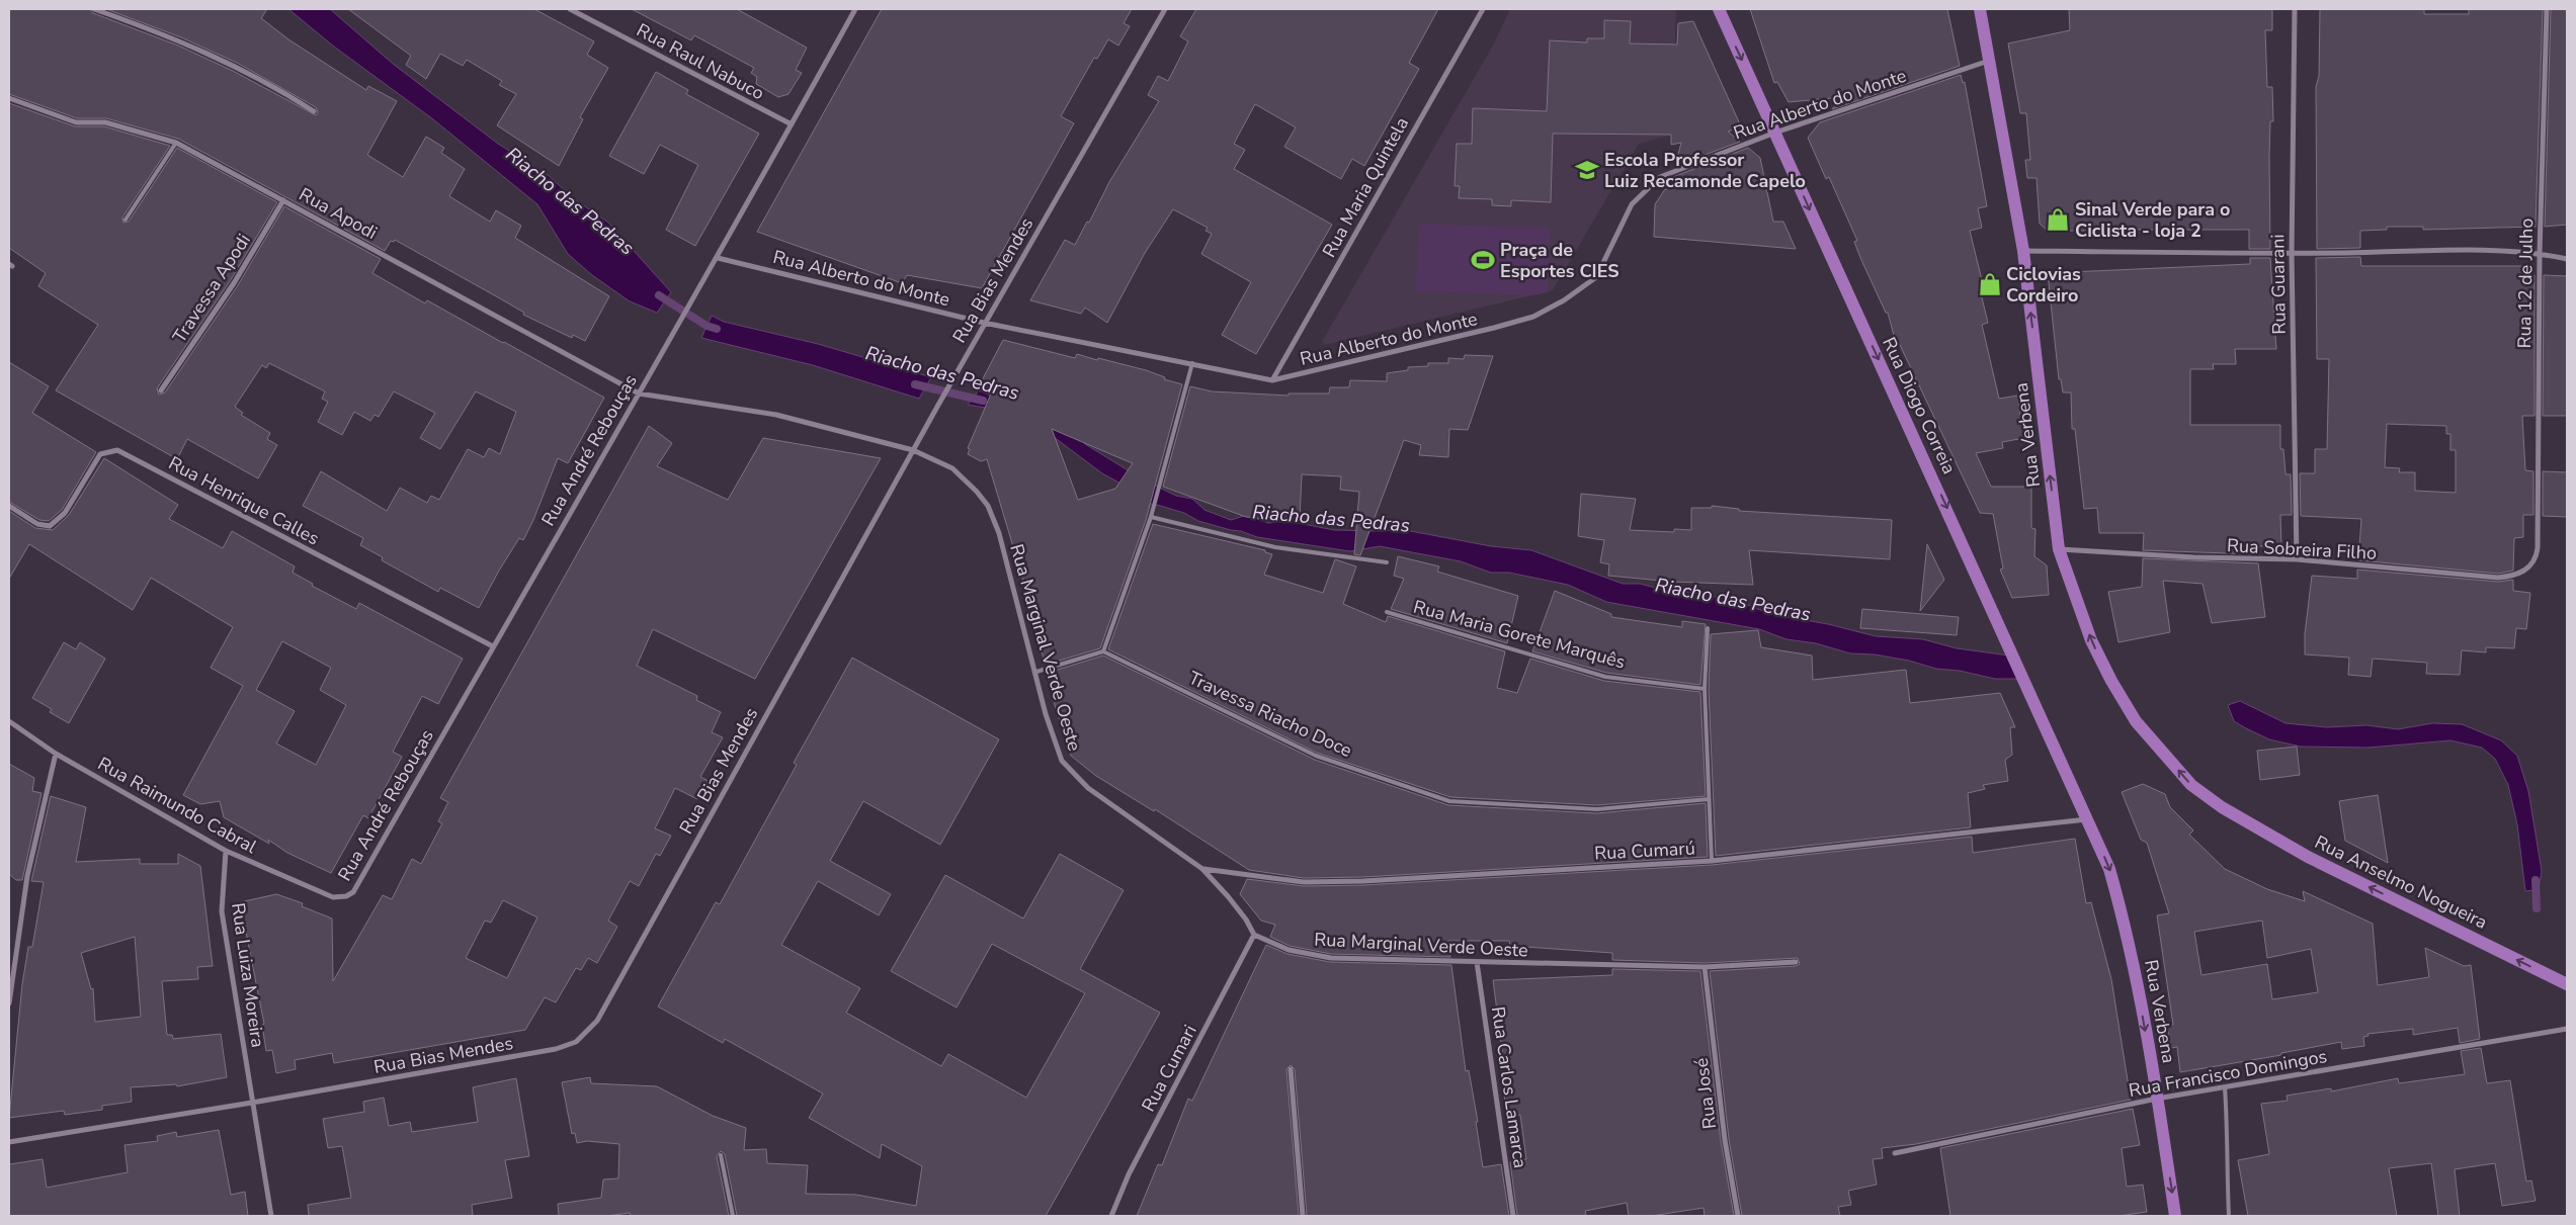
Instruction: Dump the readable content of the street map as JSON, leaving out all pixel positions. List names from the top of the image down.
{
  "streets": {
    "main road": ["Rua Diogo Correia", "Rua Verbena", "Rua Anselmo Nogueira"],
    "street": [
      "Rua Raul Nabuco",
      "Rua Alberto do Monte",
      "Rua Maria Quintela",
      "Rua Apodi",
      "Rua Bias Mendes",
      "Rua 12 de Julho",
      "Rua Guarani",
      "Travessa Apodi",
      "Rua André Rebouças",
      "Rua Henrique Calles",
      "Rua Sobreira Filho",
      "Rua Marginal Verde Oeste",
      "Rua Raimundo Cabral",
      "Rua Cumarú",
      "Rua Luiza Moreira",
      "Rua Cumari",
      "Rua Francisco Domingos",
      "Rua Carlos Lamarca",
      "Rua José"
    ],
    "lane": ["Rua Maria Gorete Marquês", "Travessa Riacho Doce"]
  },
  "crossings": [
    ["Rua Raul Nabuco", "Rua André Rebouças"],
    ["Rua Alberto do Monte", "Rua Maria Quintela"],
    ["Rua Alberto do Monte", "Rua Bias Mendes"],
    ["Rua Alberto do Monte", "Rua Diogo Correia"],
    ["Rua Alberto do Monte", "Rua Verbena"],
    ["Rua Alberto do Monte", "Rua André Rebouças"],
    ["Rua Apodi", "Travessa Apodi"],
    ["Rua Apodi", "Rua André Rebouças"],
    ["Rua Apodi", "Rua Marginal Verde Oeste"],
    ["Rua Bias Mendes", "Rua Marginal Verde Oeste"],
    ["Rua Bias Mendes", "Rua Luiza Moreira"],
    ["Rua 12 de Julho", "Rua Sobreira Filho"],
    ["Rua Guarani", "Rua Sobreira Filho"],
    ["Rua Diogo Correia", "Rua Verbena"],
    ["Rua Diogo Correia", "Rua Cumarú"],
    ["Rua Verbena", "Rua Sobreira Filho"],
    ["Rua Verbena", "Rua Cumarú"],
    ["Rua Verbena", "Rua Anselmo Nogueira"],
    ["Rua Verbena", "Rua Francisco Domingos"],
    ["Rua André Rebouças", "Rua Henrique Calles"],
    ["Rua André Rebouças", "Rua Marginal Verde Oeste"],
    ["Rua André Rebouças", "Rua Raimundo Cabral"],
    ["Rua Marginal Verde Oeste", "Rua Cumarú"],
    ["Rua Marginal Verde Oeste", "Rua Cumari"],
    ["Rua Marginal Verde Oeste", "Rua Carlos Lamarca"],
    ["Rua Marginal Verde Oeste", "Rua José"],
    ["Rua Raimundo Cabral", "Rua Luiza Moreira"]
  ],
  "one_way": ["Rua Diogo Correia", "Rua Anselmo Nogueira"],
  "water": ["Riacho das Pedras"],
  "places": {
    "school or university": ["Escola Professor Luiz Recamonde Capelo"],
    "shop": ["Sinal Verde para o Ciclista - loja 2", "Ciclovias Cordeiro"],
    "sports": ["Praça de Esportes CIES"]
  }
}
